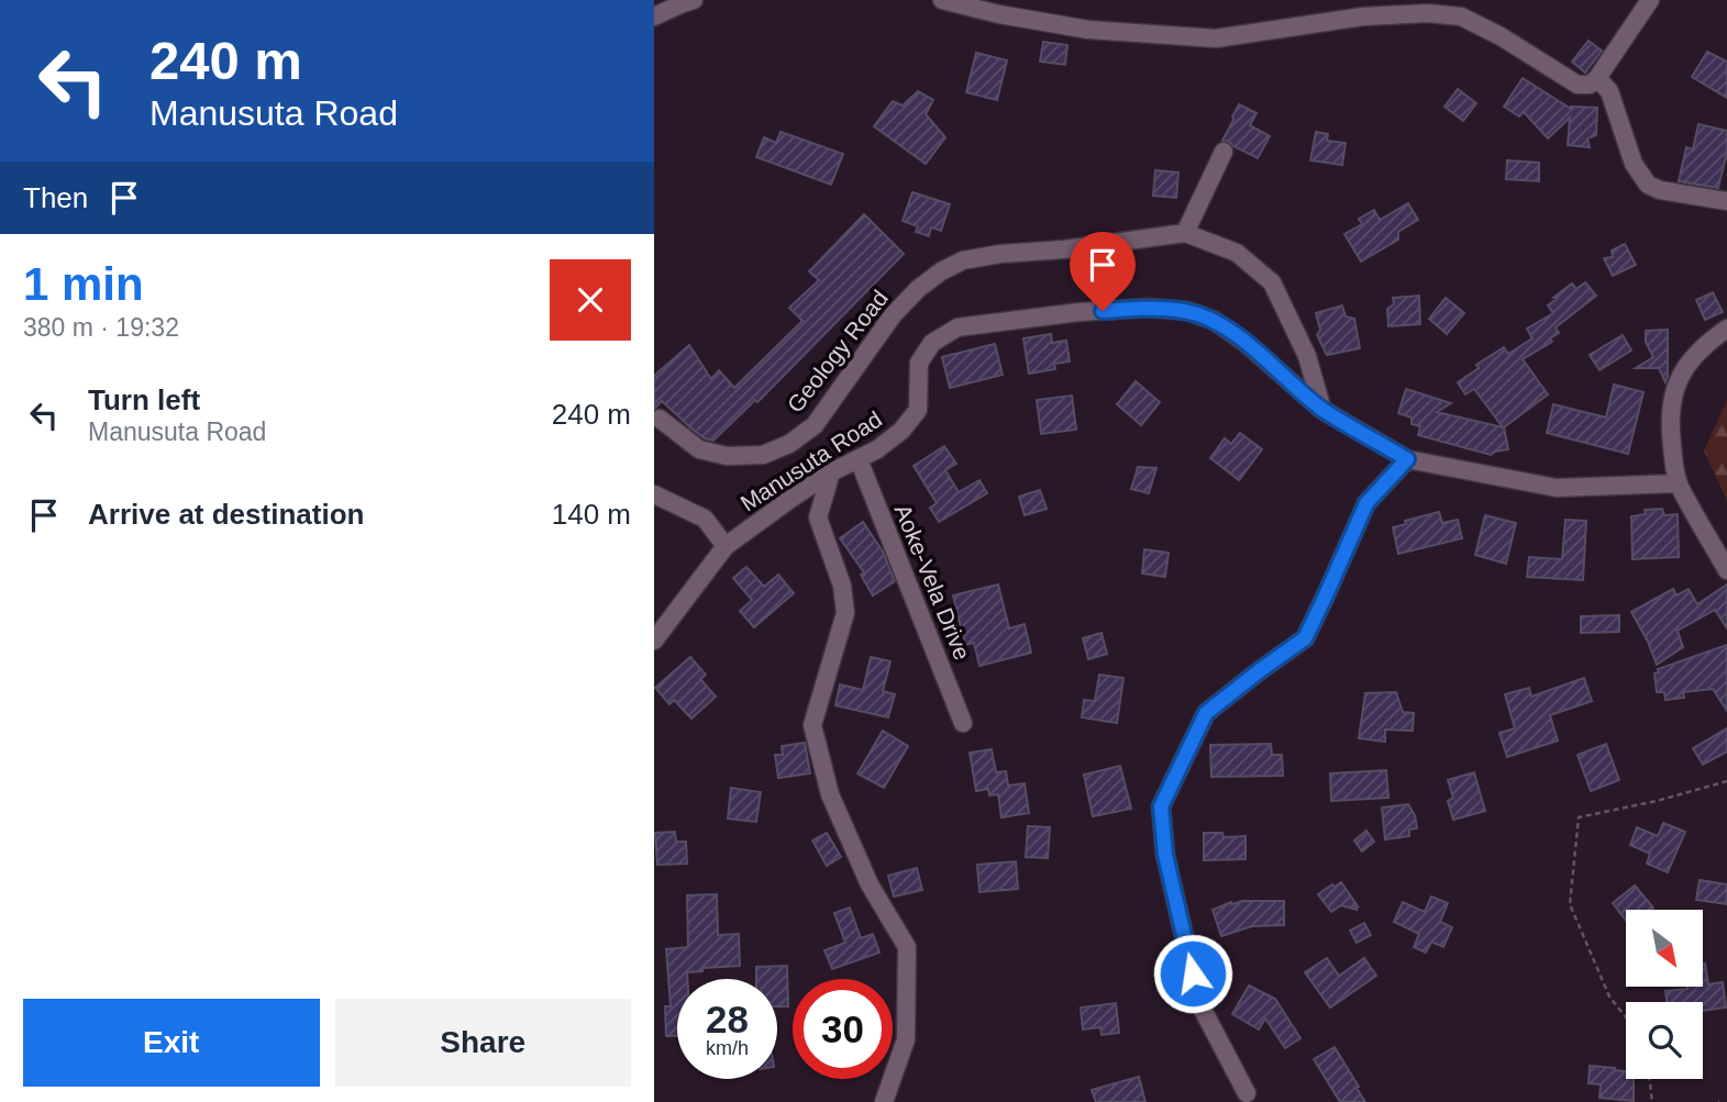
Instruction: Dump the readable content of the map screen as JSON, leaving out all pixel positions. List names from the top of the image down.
{
  "streets": {
    "street": ["Geology Road", "Manusuta Road", "Aoke-Vela Drive"]
  },
  "crossings": [
    ["Geology Road", "Manusuta Road"],
    ["Manusuta Road", "Aoke-Vela Drive"]
  ],
  "north": "bottom right",
  "page": {
    "turn": ["240 m", "Manusuta Road"],
    "then": "Then",
    "heading": ["1 min", "380 m · 19:32"],
    "list": [
      {
        "name": "Turn left",
        "note": "Manusuta Road",
        "value": "240 m"
      },
      {
        "name": "Arrive at destination",
        "value": "140 m"
      }
    ],
    "speed": "28 km/h",
    "limit": "30",
    "buttons": ["Exit", "Share"]
  }
}
